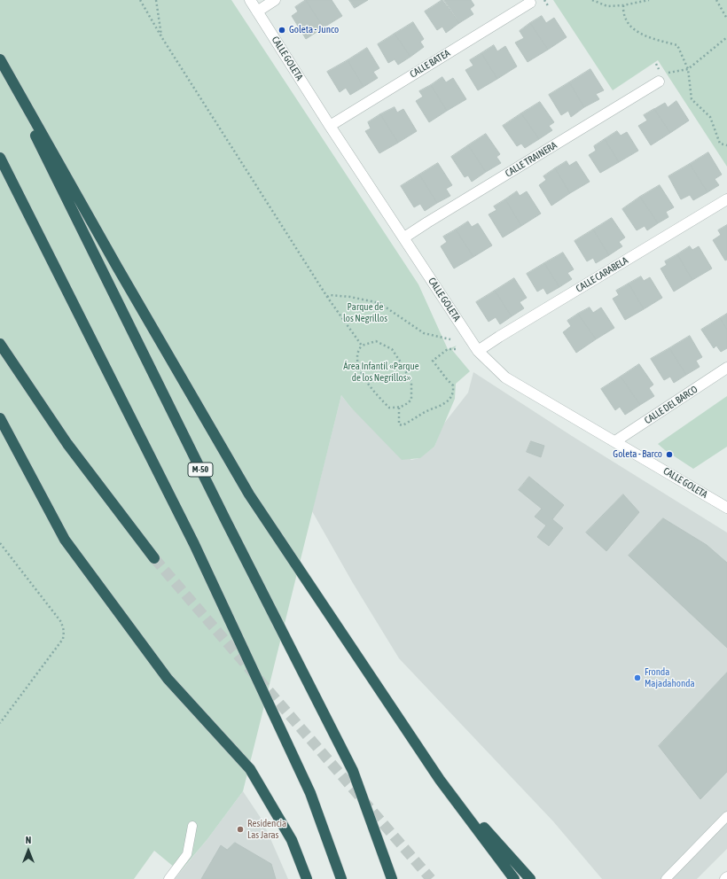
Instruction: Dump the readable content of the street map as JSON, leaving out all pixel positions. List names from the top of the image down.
{
  "streets": {
    "highway": ["M-50"],
    "street": [
      "CALLE GOLETA",
      "CALLE BATEA",
      "CALLE TRAINERA",
      "CALLE CARABELA",
      "CALLE DEL BARCO"
    ]
  },
  "crossings": [
    ["CALLE GOLETA", "CALLE BATEA"],
    ["CALLE GOLETA", "CALLE TRAINERA"],
    ["CALLE GOLETA", "CALLE CARABELA"],
    ["CALLE GOLETA", "CALLE DEL BARCO"]
  ],
  "parks": ["Parque de los Negrillos", "Área Infantil «Parque de los Negrillos»"],
  "places": [
    "Goleta - Junco",
    "Goleta - Barco",
    "Fronda Majadahonda",
    "Residencia Las Jaras"
  ],
  "north": "top"
}
